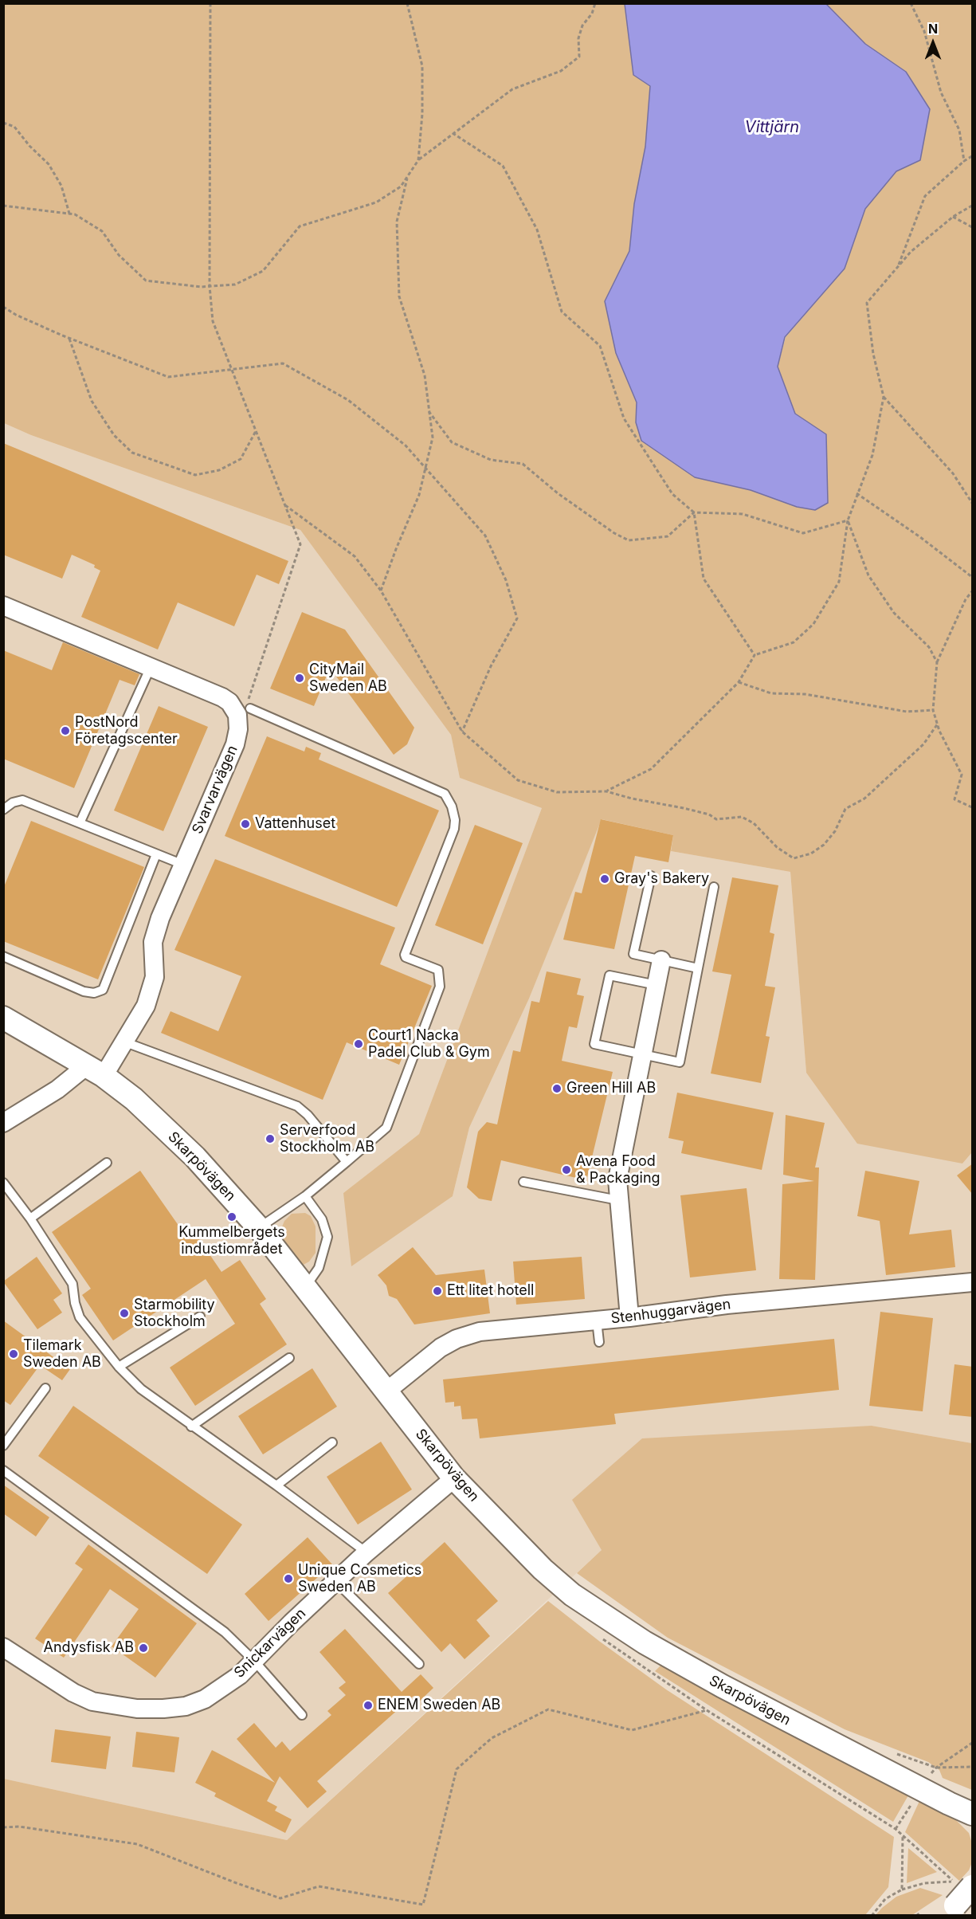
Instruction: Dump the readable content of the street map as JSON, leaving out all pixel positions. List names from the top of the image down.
{
  "streets": {
    "street": [
      "Svarvarvägen",
      "Skarpövägen",
      "Stenhuggarvägen",
      "Snickarvägen"
    ]
  },
  "crossings": [
    ["Svarvarvägen", "Skarpövägen"],
    ["Skarpövägen", "Stenhuggarvägen"],
    ["Skarpövägen", "Snickarvägen"]
  ],
  "water": ["Vittjärn"],
  "places": [
    "CityMail Sweden AB",
    "PostNord Företagscenter",
    "Vattenhuset",
    "Gray's Bakery",
    "Court1 Nacka Padel Club & Gym",
    "Green Hill AB",
    "Serverfood Stockholm AB",
    "Avena Food & Packaging",
    "Kummelbergets industiområdet",
    "Ett litet hotell",
    "Starmobility Stockholm",
    "Tilemark Sweden AB",
    "Unique Cosmetics Sweden AB",
    "Andysfisk AB",
    "ENEM Sweden AB"
  ],
  "north": "top"
}
